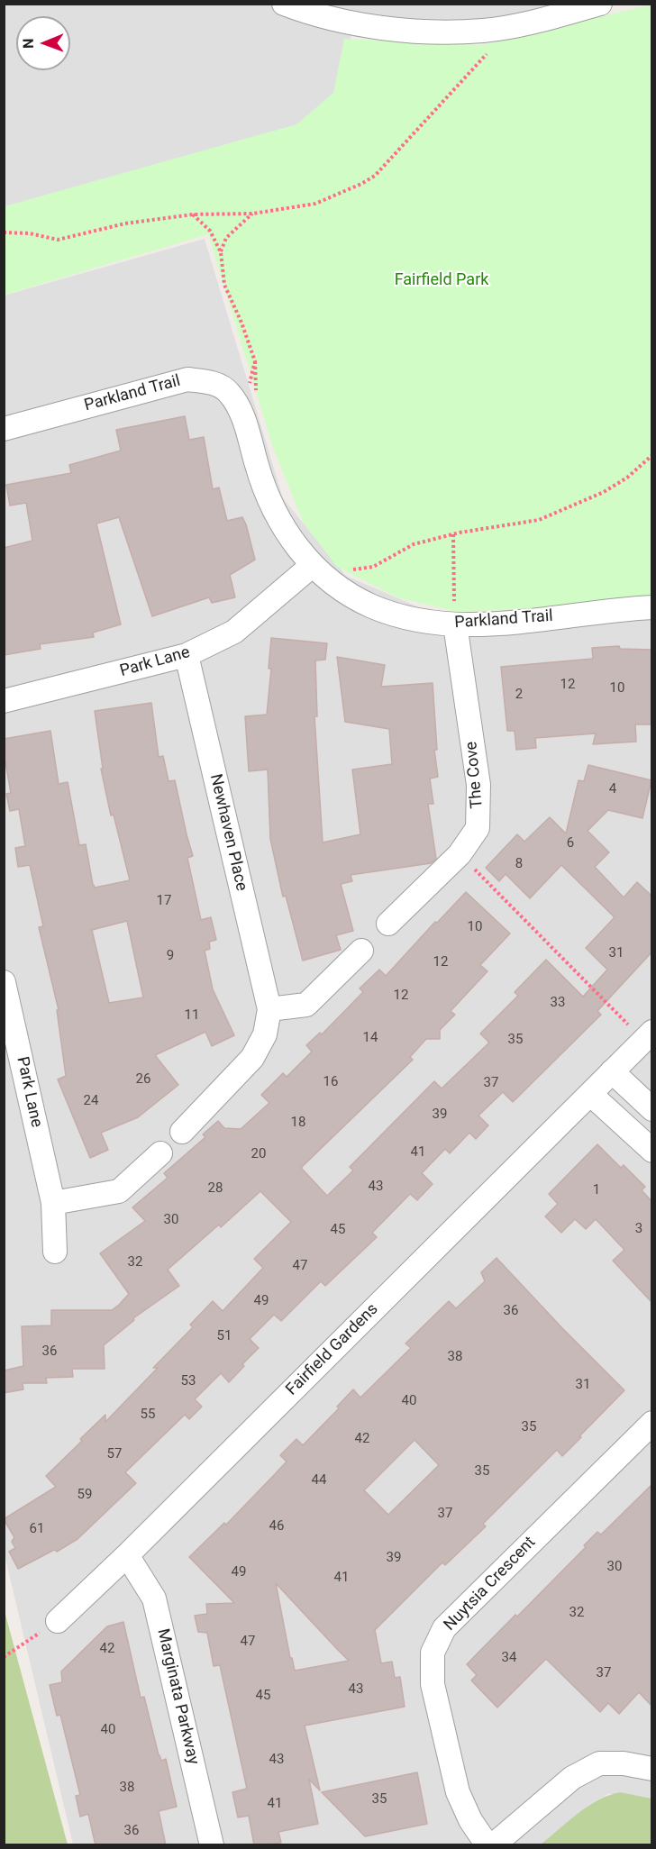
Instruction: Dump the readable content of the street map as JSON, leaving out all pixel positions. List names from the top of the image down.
{
  "streets": {
    "street": [
      "Parkland Trail",
      "Park Lane",
      "The Cove",
      "Newhaven Place",
      "Fairfield Gardens",
      "Nuytsia Crescent",
      "Marginata Parkway"
    ]
  },
  "crossings": [
    ["Parkland Trail", "Park Lane"],
    ["Parkland Trail", "The Cove"],
    ["Park Lane", "Newhaven Place"],
    ["Fairfield Gardens", "Marginata Parkway"]
  ],
  "parks": ["Fairfield Park"],
  "house_numbers": [
    "12",
    "10",
    "2",
    "4",
    "6",
    "8",
    "17",
    "10",
    "31",
    "9",
    "12",
    "12",
    "33",
    "11",
    "14",
    "35",
    "26",
    "16",
    "37",
    "24",
    "39",
    "18",
    "41",
    "20",
    "43",
    "28",
    "1",
    "30",
    "3",
    "45",
    "32",
    "47",
    "49",
    "36",
    "51",
    "36",
    "38",
    "53",
    "31",
    "40",
    "55",
    "35",
    "42",
    "57",
    "35",
    "44",
    "59",
    "37",
    "46",
    "61",
    "39",
    "30",
    "49",
    "41",
    "32",
    "47",
    "42",
    "34",
    "37",
    "43",
    "45",
    "40",
    "43",
    "38",
    "35",
    "41",
    "36"
  ],
  "north": "left"
}
